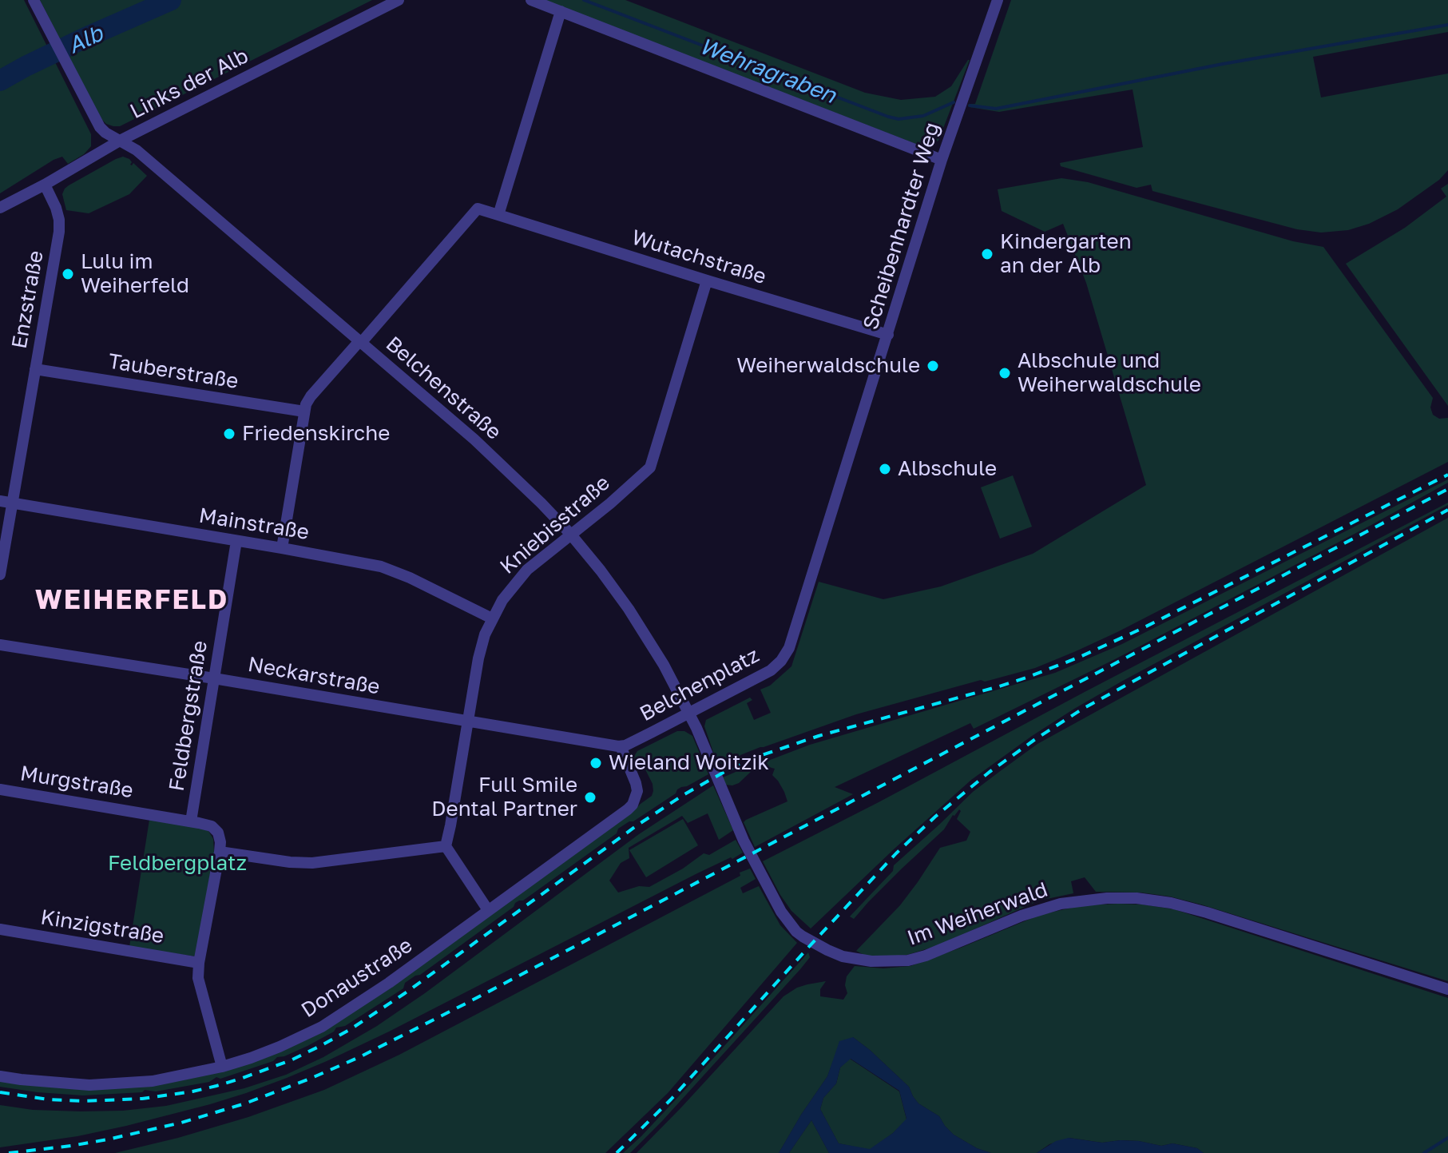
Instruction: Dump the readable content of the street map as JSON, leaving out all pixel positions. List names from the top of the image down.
{
  "streets": {
    "street": [
      "Links der Alb",
      "Scheibenhardter Weg",
      "Wutachstraße",
      "Enzstraße",
      "Tauberstraße",
      "Belchenstraße",
      "Mainstraße",
      "Kniebisstraße",
      "Neckarstraße",
      "Belchenplatz",
      "Feldbergstraße",
      "Murgstraße",
      "Im Weiherwald",
      "Kinzigstraße",
      "Donaustraße"
    ]
  },
  "crossings": [
    ["Links der Alb", "Enzstraße"],
    ["Links der Alb", "Belchenstraße"],
    ["Scheibenhardter Weg", "Wutachstraße"],
    ["Scheibenhardter Weg", "Belchenplatz"],
    ["Wutachstraße", "Kniebisstraße"],
    ["Enzstraße", "Tauberstraße"],
    ["Enzstraße", "Mainstraße"],
    ["Belchenstraße", "Kniebisstraße"],
    ["Belchenstraße", "Belchenplatz"],
    ["Belchenstraße", "Im Weiherwald"],
    ["Mainstraße", "Kniebisstraße"],
    ["Mainstraße", "Feldbergstraße"],
    ["Kniebisstraße", "Neckarstraße"],
    ["Neckarstraße", "Belchenplatz"],
    ["Neckarstraße", "Feldbergstraße"],
    ["Neckarstraße", "Donaustraße"],
    ["Belchenplatz", "Im Weiherwald"],
    ["Belchenplatz", "Donaustraße"],
    ["Feldbergstraße", "Murgstraße"]
  ],
  "districts": ["WEIHERFELD"],
  "water": ["Alb", "Wehragraben"],
  "parks": ["Feldbergplatz"],
  "places": [
    "Kindergarten an der Alb",
    "Lulu im Weiherfeld",
    "Weiherwaldschule",
    "Albschule und Weiherwaldschule",
    "Friedenskirche",
    "Albschule",
    "Wieland Woitzik",
    "Full Smile Dental Partner"
  ]
}
